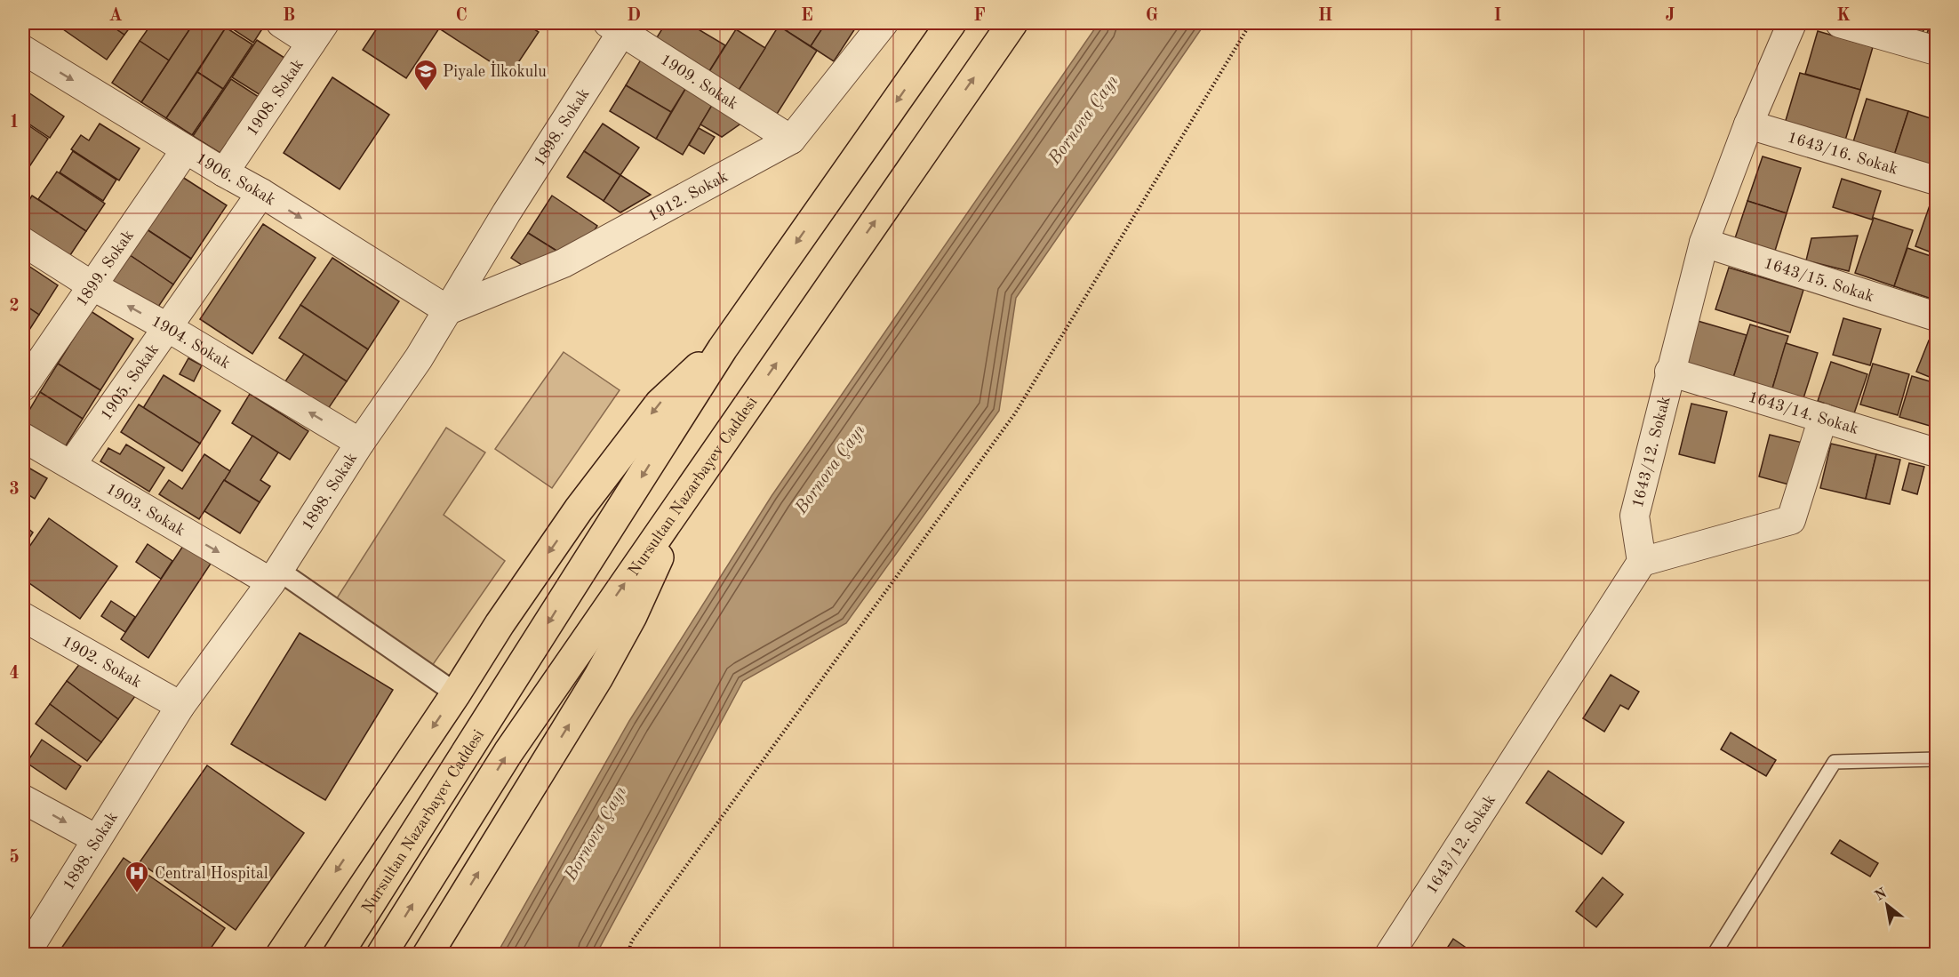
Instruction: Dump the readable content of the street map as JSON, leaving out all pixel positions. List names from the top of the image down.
{
  "streets": {
    "main road": ["Nursultan Nazarbayev Caddesi"],
    "street": [
      "1909. Sokak",
      "1908. Sokak",
      "1898. Sokak",
      "1643/16. Sokak",
      "1906. Sokak",
      "1912. Sokak",
      "1899. Sokak",
      "1643/15. Sokak",
      "1904. Sokak",
      "1905. Sokak",
      "1643/14. Sokak",
      "1643/12. Sokak",
      "1903. Sokak",
      "1902. Sokak"
    ]
  },
  "crossings": [
    ["1909. Sokak", "1898. Sokak"],
    ["1909. Sokak", "1912. Sokak"],
    ["1908. Sokak", "1906. Sokak"],
    ["1898. Sokak", "1906. Sokak"],
    ["1898. Sokak", "1912. Sokak"],
    ["1898. Sokak", "1904. Sokak"],
    ["1898. Sokak", "1903. Sokak"],
    ["1898. Sokak", "1902. Sokak"],
    ["1643/16. Sokak", "1643/12. Sokak"],
    ["1906. Sokak", "1912. Sokak"],
    ["1906. Sokak", "1899. Sokak"],
    ["1906. Sokak", "1905. Sokak"],
    ["1899. Sokak", "1904. Sokak"],
    ["1643/15. Sokak", "1643/12. Sokak"],
    ["1904. Sokak", "1905. Sokak"],
    ["1905. Sokak", "1903. Sokak"],
    ["1643/14. Sokak", "1643/12. Sokak"]
  ],
  "one_way": ["1906. Sokak", "1904. Sokak", "1903. Sokak"],
  "water": ["Bornova Çayı"],
  "places": {
    "school or university": ["Piyale İlkokulu"],
    "hospital": ["Central Hospital"]
  },
  "north": "top left",
  "grid": {
    "columns": [
      "A",
      "B",
      "C",
      "D",
      "E",
      "F",
      "G",
      "H",
      "I",
      "J",
      "K"
    ],
    "rows": [
      "1",
      "2",
      "3",
      "4",
      "5"
    ]
  }
}
